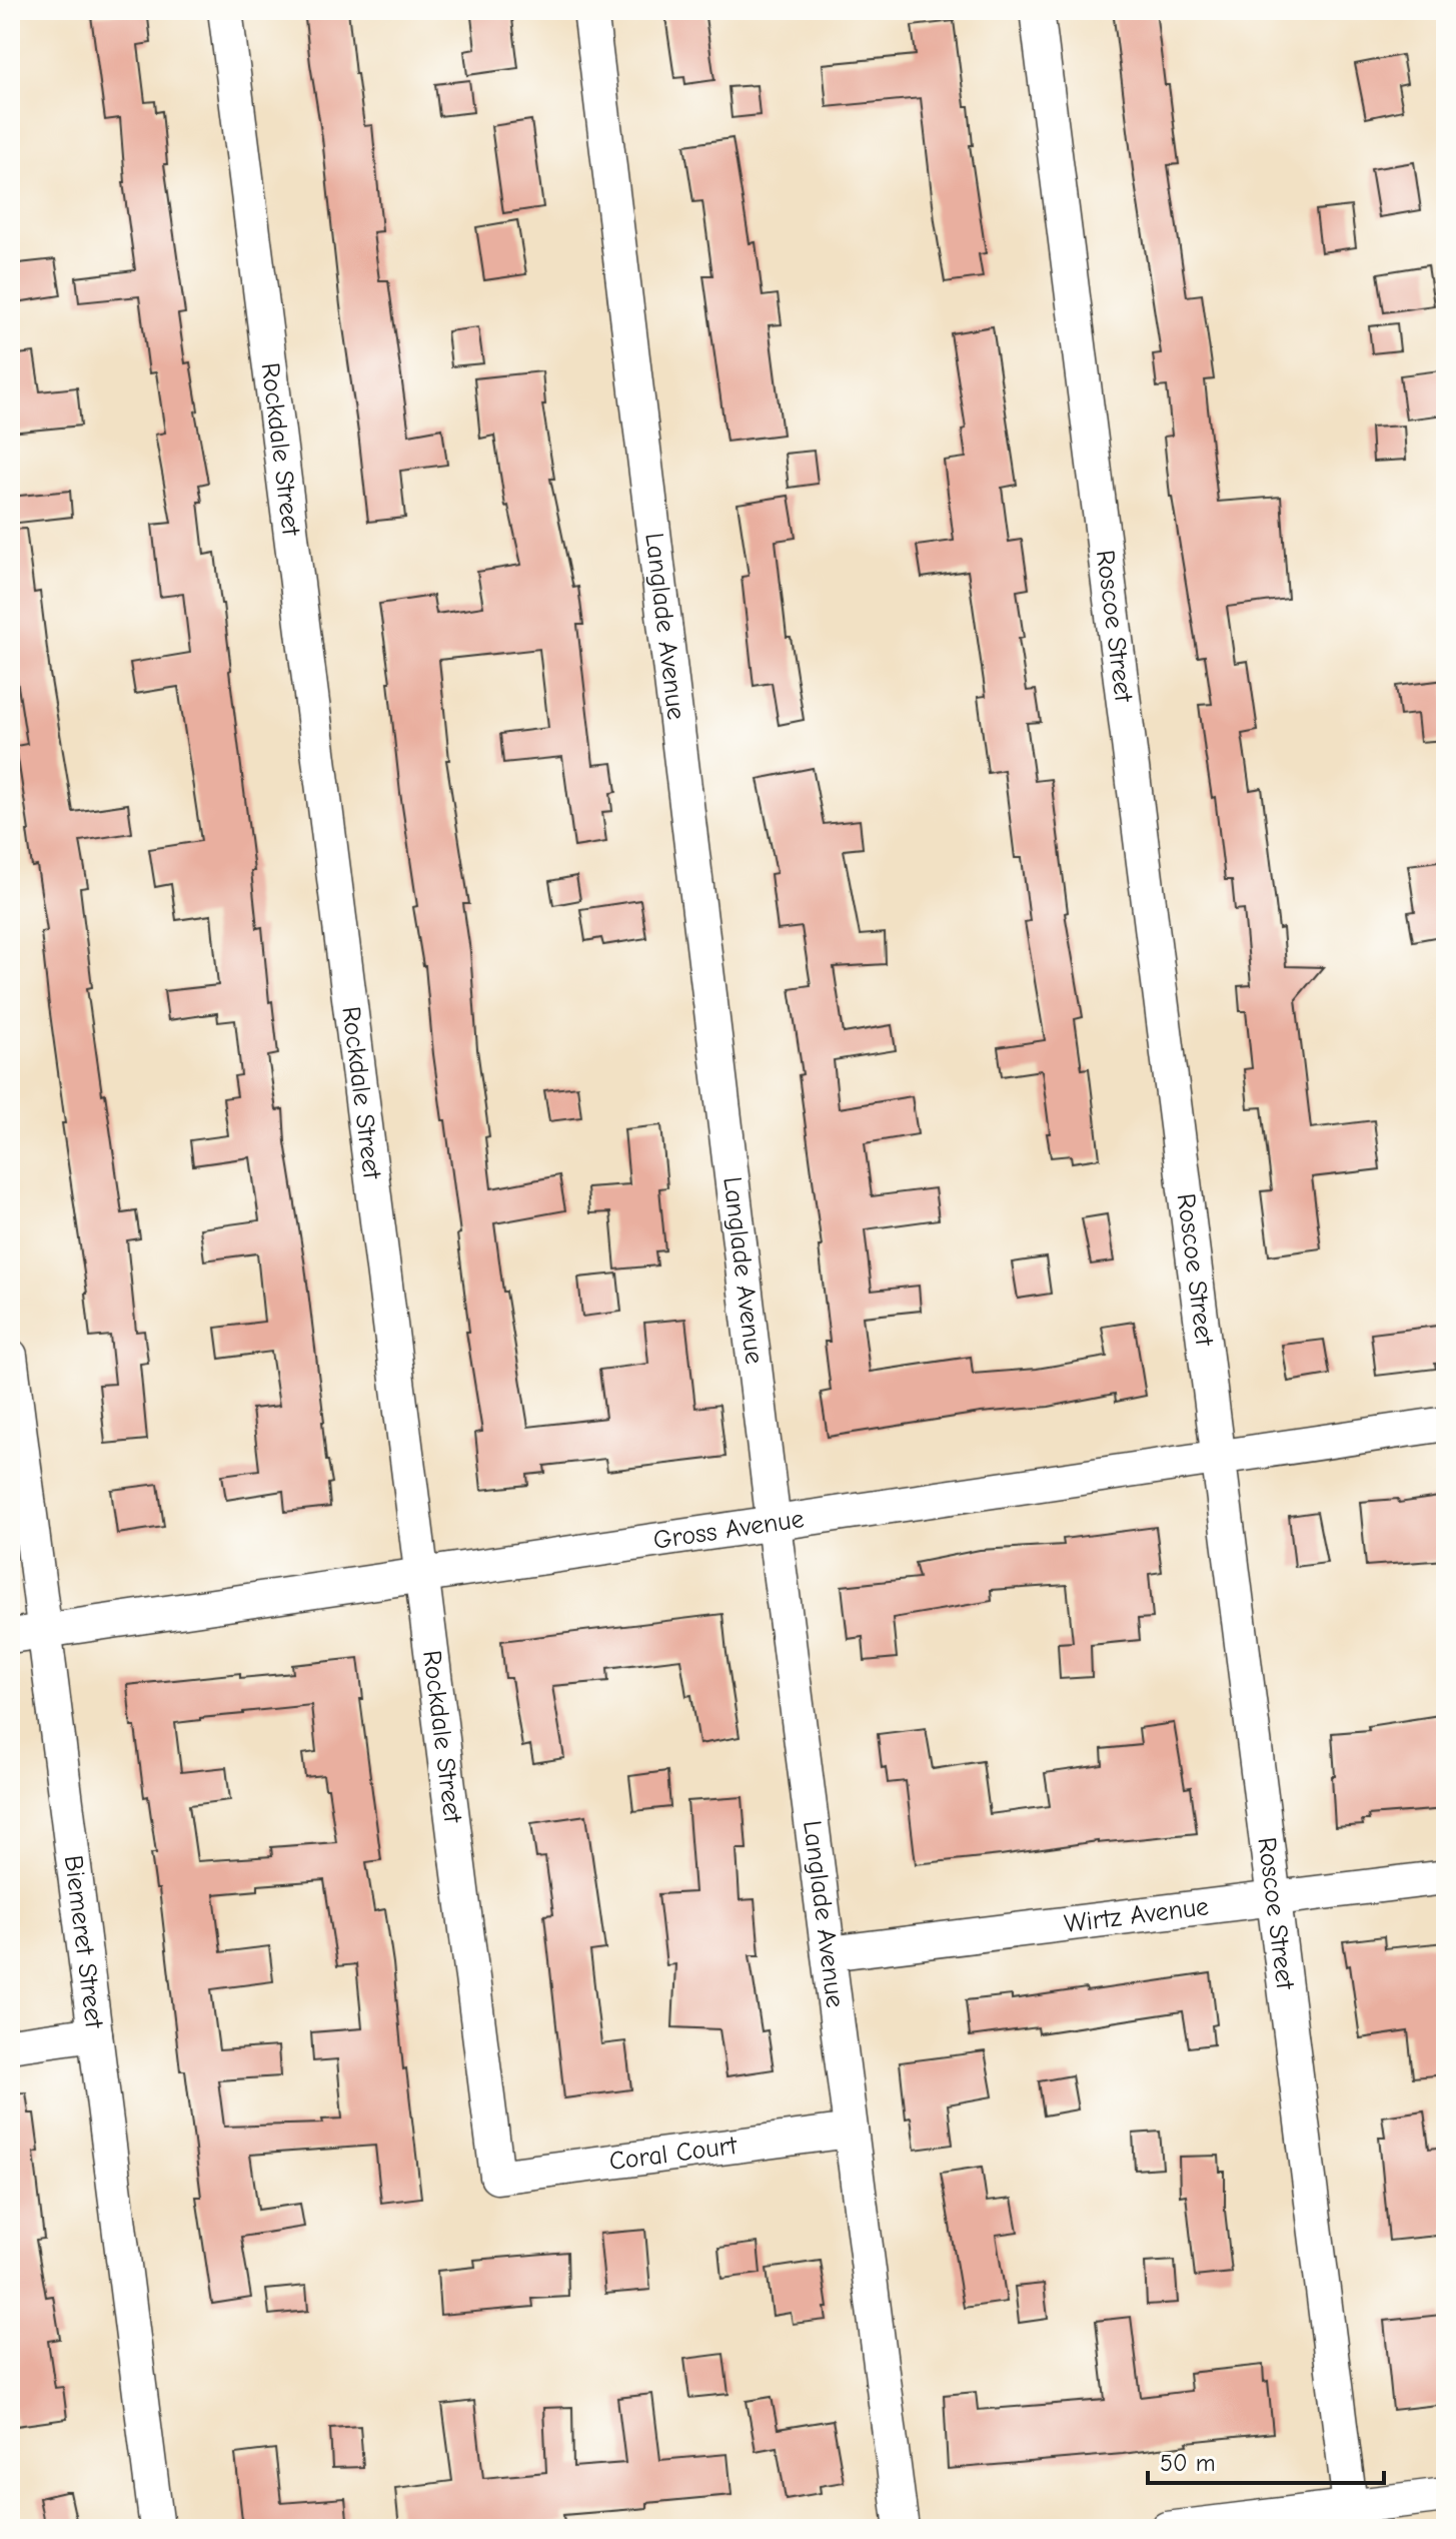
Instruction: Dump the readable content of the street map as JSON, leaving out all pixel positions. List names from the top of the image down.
{
  "streets": {
    "street": [
      "Rockdale Street",
      "Langlade Avenue",
      "Roscoe Street",
      "Gross Avenue",
      "Wirtz Avenue",
      "Biemeret Street",
      "Coral Court"
    ]
  },
  "crossings": [
    ["Rockdale Street", "Gross Avenue"],
    ["Rockdale Street", "Coral Court"],
    ["Langlade Avenue", "Gross Avenue"],
    ["Langlade Avenue", "Wirtz Avenue"],
    ["Langlade Avenue", "Coral Court"],
    ["Roscoe Street", "Gross Avenue"],
    ["Roscoe Street", "Wirtz Avenue"],
    ["Gross Avenue", "Biemeret Street"]
  ],
  "scale_bar": "50 m"
}
